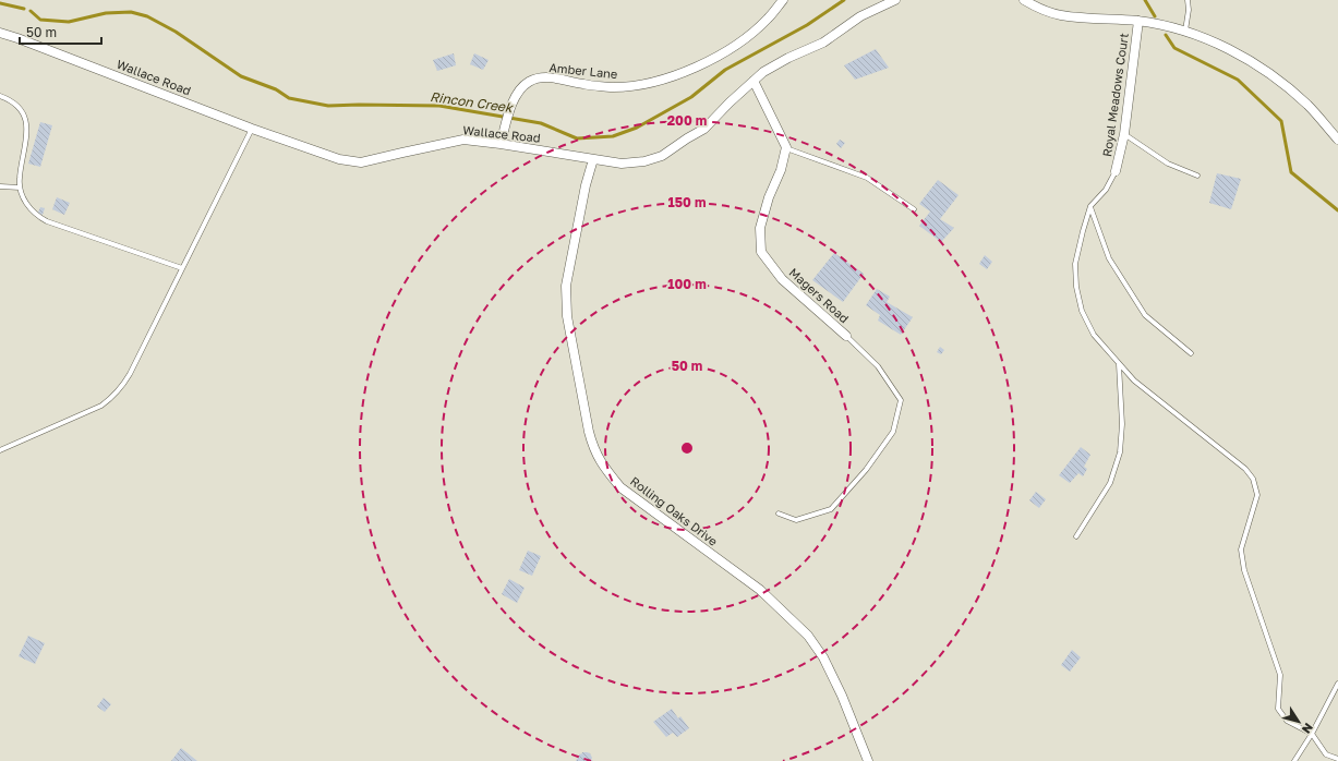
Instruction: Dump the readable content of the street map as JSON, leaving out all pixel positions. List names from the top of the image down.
{
  "streets": {
    "street": [
      "Amber Lane",
      "Wallace Road",
      "Royal Meadows Court",
      "Magers Road",
      "Rolling Oaks Drive"
    ]
  },
  "crossings": [
    ["Amber Lane", "Wallace Road"],
    ["Wallace Road", "Rolling Oaks Drive"]
  ],
  "water": ["Rincon Creek"],
  "scale_bar": "50 m",
  "north": "bottom right",
  "rings": [
    "200 m",
    "150 m",
    "100 m",
    "50 m"
  ]
}
